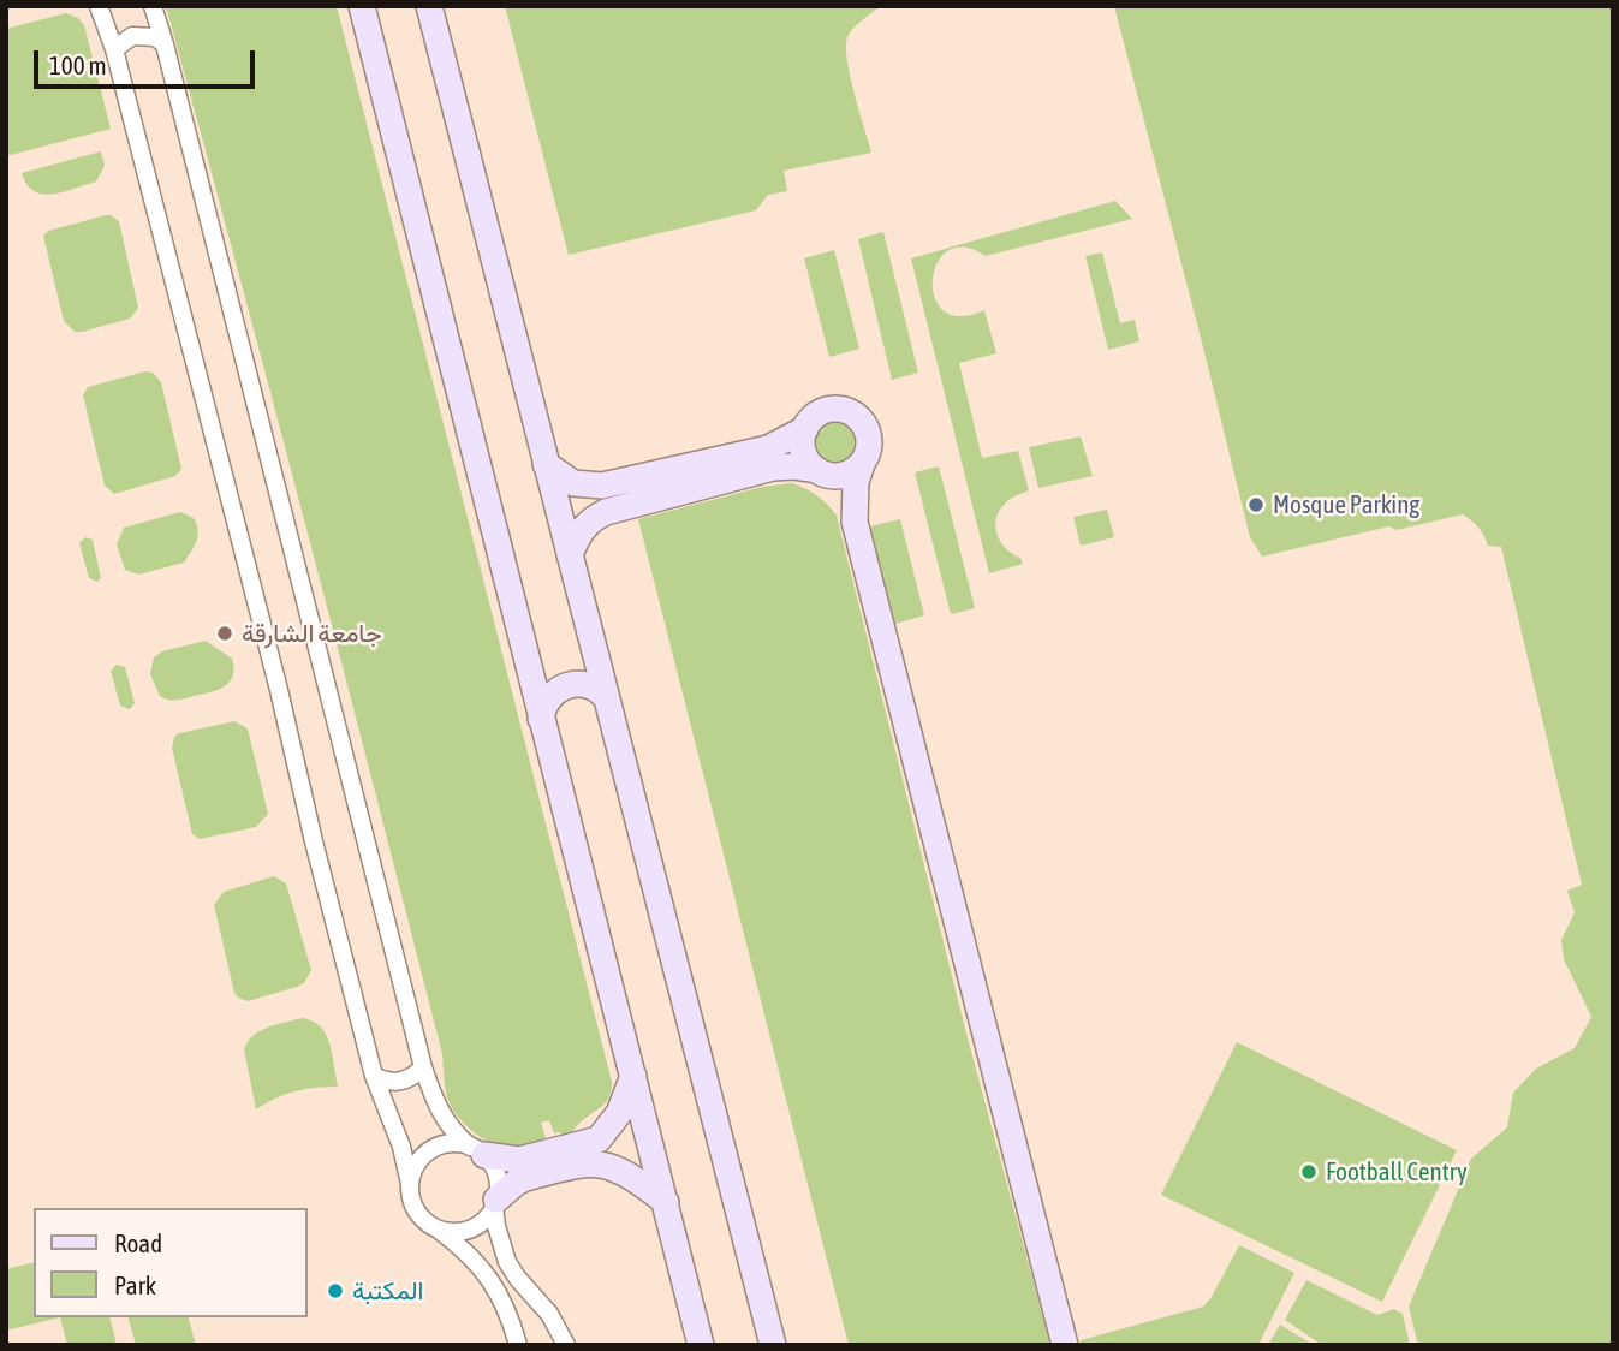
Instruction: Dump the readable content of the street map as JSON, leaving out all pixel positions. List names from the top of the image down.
{
  "places": [
    "Mosque Parking",
    "جامعة الشارقة",
    "Football Centry",
    "المكتبة"
  ],
  "legend": ["Road", "Park"],
  "scale_bar": "100 m"
}
